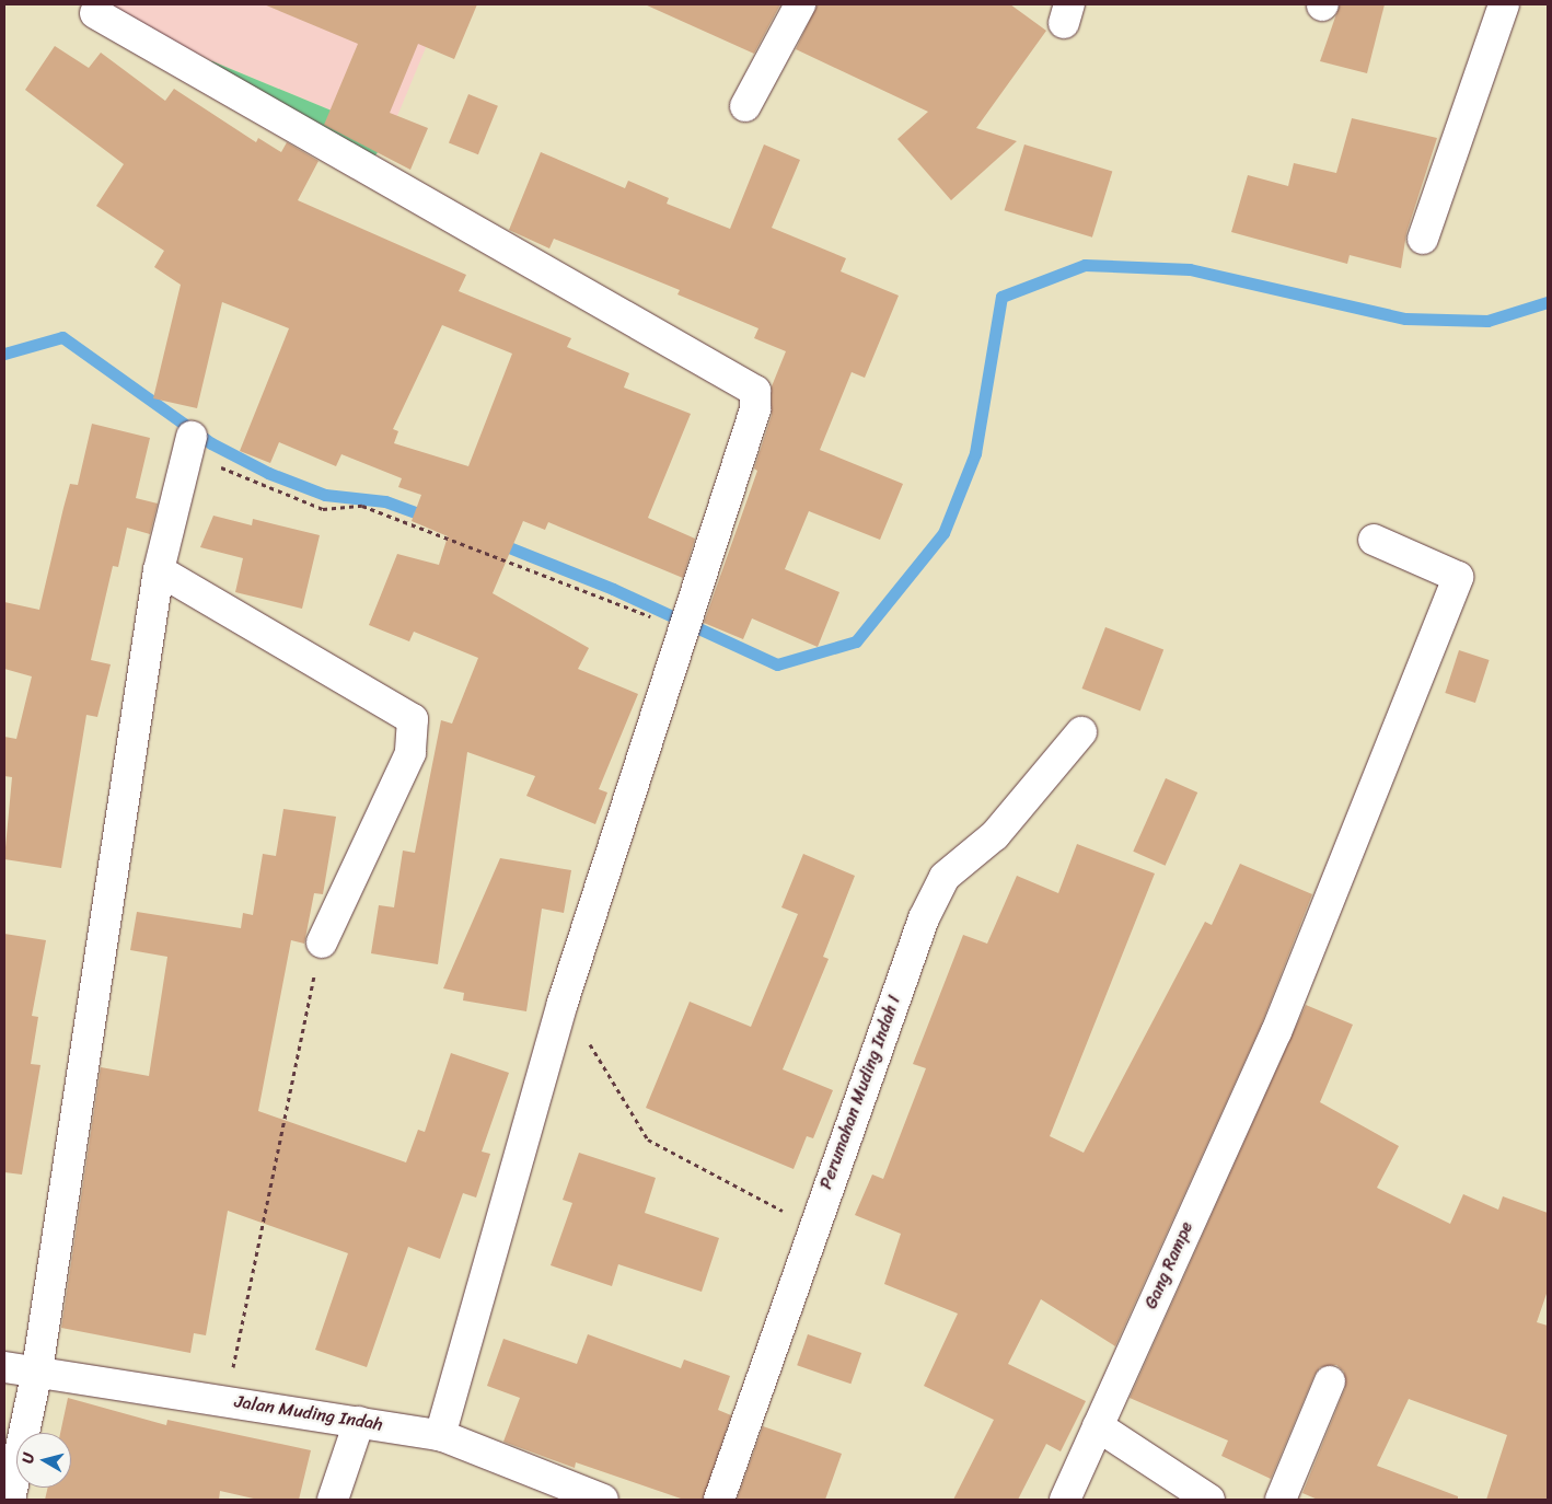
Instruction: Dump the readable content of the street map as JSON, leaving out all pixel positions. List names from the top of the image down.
{
  "streets": {
    "street": ["Perumahan Muding Indah I", "Gang Rampe", "Jalan Muding Indah"]
  },
  "north": "left"
}
